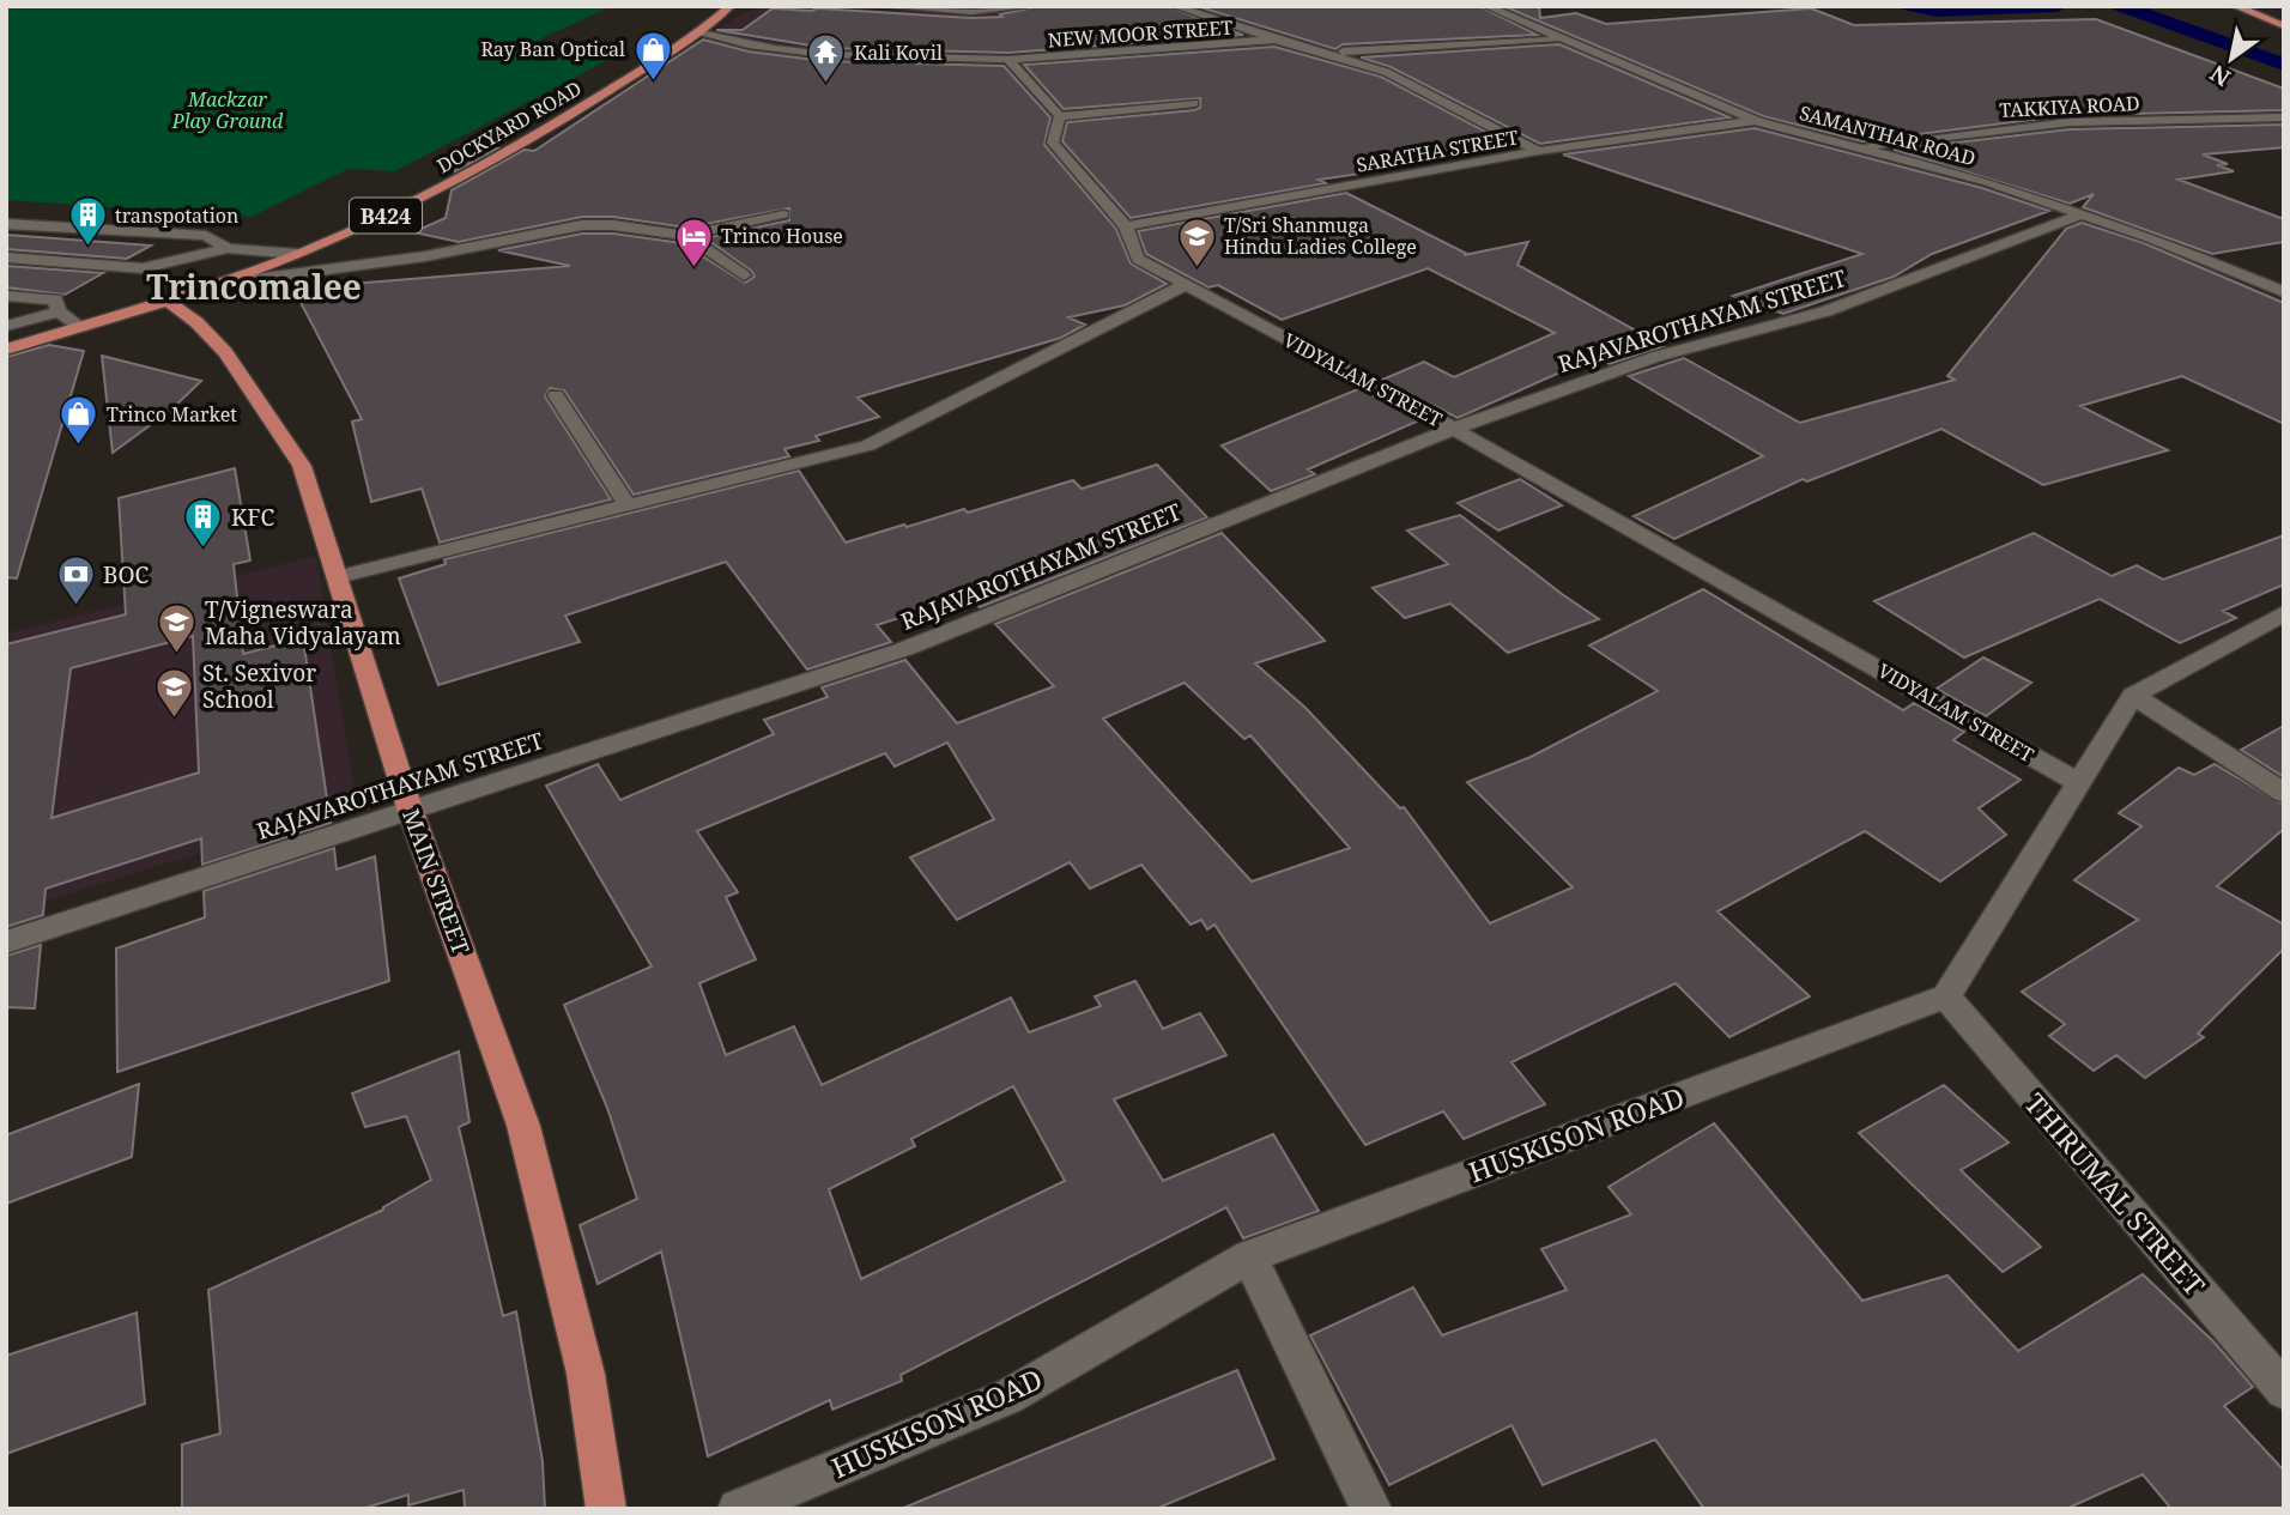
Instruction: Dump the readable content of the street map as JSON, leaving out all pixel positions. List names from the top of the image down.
{
  "streets": {
    "main road": ["DOCKYARD ROAD", "B424", "MAIN STREET"],
    "street": [
      "NEW MOOR STREET",
      "TAKKIYA ROAD",
      "SAMANTHAR ROAD",
      "SARATHA STREET",
      "RAJAVAROTHAYAM STREET",
      "VIDYALAM STREET",
      "HUSKISON ROAD",
      "THIRUMAL STREET"
    ]
  },
  "crossings": [
    ["TAKKIYA ROAD", "SAMANTHAR ROAD"],
    ["DOCKYARD ROAD", "MAIN STREET"],
    ["SAMANTHAR ROAD", "SARATHA STREET"],
    ["SAMANTHAR ROAD", "RAJAVAROTHAYAM STREET"],
    ["SARATHA STREET", "VIDYALAM STREET"],
    ["RAJAVAROTHAYAM STREET", "VIDYALAM STREET"],
    ["RAJAVAROTHAYAM STREET", "MAIN STREET"],
    ["HUSKISON ROAD", "THIRUMAL STREET"]
  ],
  "districts": ["Trincomalee"],
  "parks": ["Mackzar Play Ground"],
  "places": {
    "shop": ["Ray Ban Optical", "Trinco Market"],
    "temple": ["Kali Kovil"],
    "building": ["transpotation", "KFC"],
    "hotel": ["Trinco House"],
    "school or university": ["T/Sri Shanmuga Hindu Ladies College", "T/Vigneswara Maha Vidyalayam", "St. Sexivor School"],
    "bank": ["BOC"]
  },
  "north": "bottom left"
}
